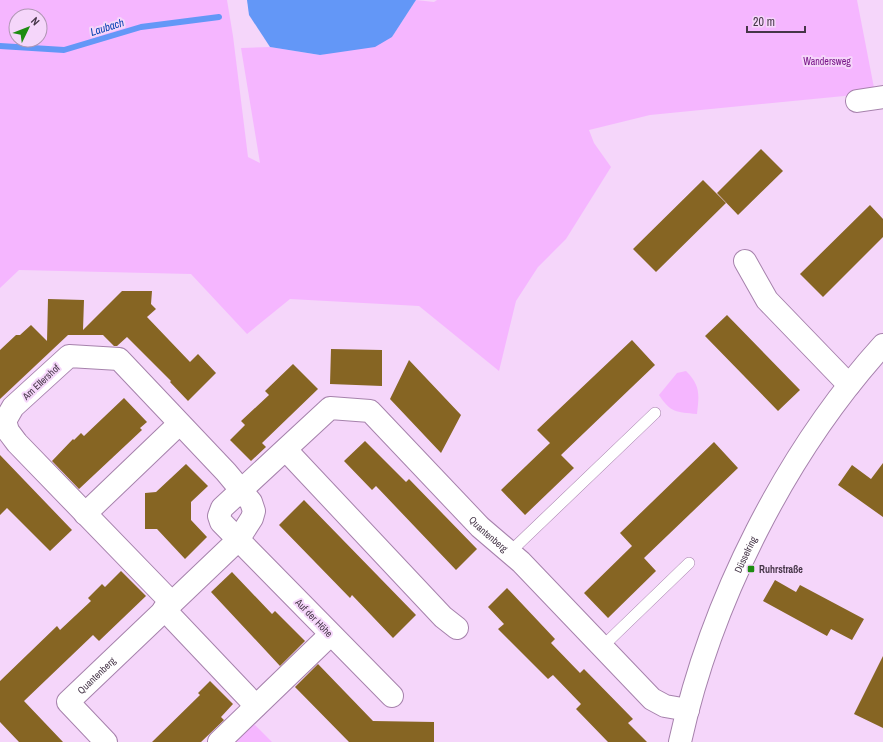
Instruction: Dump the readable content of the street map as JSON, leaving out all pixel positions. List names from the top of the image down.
{
  "streets": {
    "street": [
      "Am Ellershof",
      "Quantenberg",
      "Düsselring",
      "Auf der Höhe"
    ]
  },
  "crossings": [
    ["Am Ellershof", "Quantenberg"],
    ["Quantenberg", "Düsselring"],
    ["Quantenberg", "Auf der Höhe"]
  ],
  "water": ["Laubach"],
  "parks": ["Wandersweg"],
  "places": {
    "transit": ["Ruhrstraße"]
  },
  "scale_bar": "20 m",
  "north": "top right"
}
